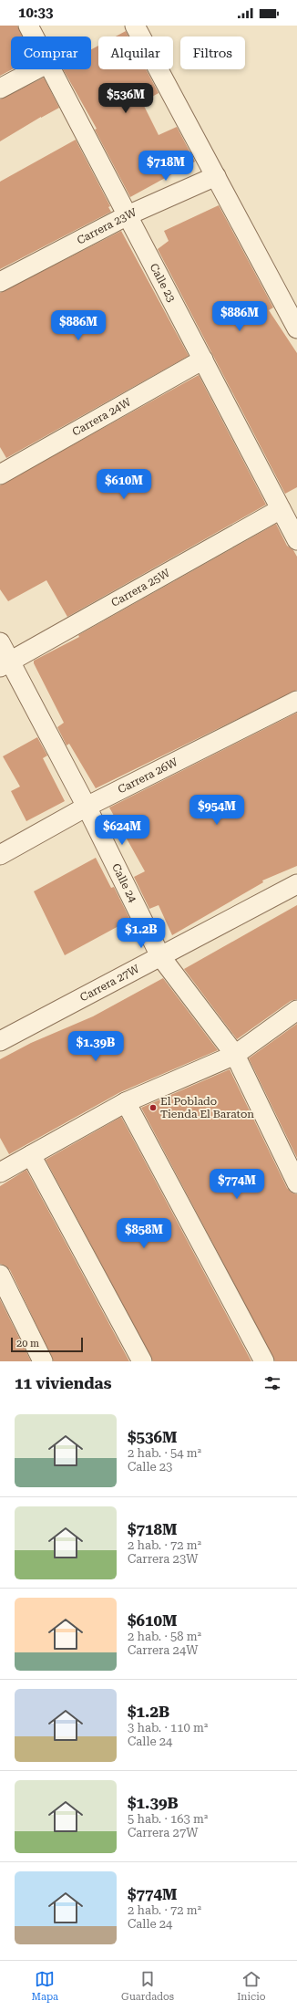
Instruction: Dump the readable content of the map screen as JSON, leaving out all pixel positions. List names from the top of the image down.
{
  "streets": {
    "street": [
      "Carrera 23W",
      "Calle 23",
      "Carrera 24W",
      "Carrera 25W",
      "Carrera 26W",
      "Calle 24",
      "Carrera 27W"
    ]
  },
  "crossings": [
    ["Carrera 23W", "Calle 23"],
    ["Calle 23", "Carrera 24W"],
    ["Calle 23", "Carrera 25W"],
    ["Carrera 25W", "Calle 24"],
    ["Carrera 26W", "Calle 24"],
    ["Calle 24", "Carrera 27W"]
  ],
  "places": ["El Poblado Tienda El Baraton"],
  "scale_bar": "20 m",
  "page": {
    "status": "10:33",
    "chip": ["Comprar", "Alquilar", "Filtros"],
    "price": [
      "$536M",
      "$718M",
      "$886M",
      "$886M",
      "$610M",
      "$954M",
      "$624M",
      "$1.2B",
      "$1.39B",
      "$774M",
      "$858M"
    ],
    "scale": "20 m",
    "heading": "11 viviendas",
    "list": [
      {
        "name": "$536M",
        "note": "2 hab. · 54 m² · Calle 23"
      },
      {
        "name": "$718M",
        "note": "2 hab. · 72 m² · Carrera 23W"
      },
      {
        "name": "$610M",
        "note": "2 hab. · 58 m² · Carrera 24W"
      },
      {
        "name": "$1.2B",
        "note": "3 hab. · 110 m² · Calle 24"
      },
      {
        "name": "$1.39B",
        "note": "5 hab. · 163 m² · Carrera 27W"
      },
      {
        "name": "$774M",
        "note": "2 hab. · 72 m² · Calle 24"
      }
    ],
    "tabs": ["Mapa", "Guardados", "Inicio"]
  }
}
